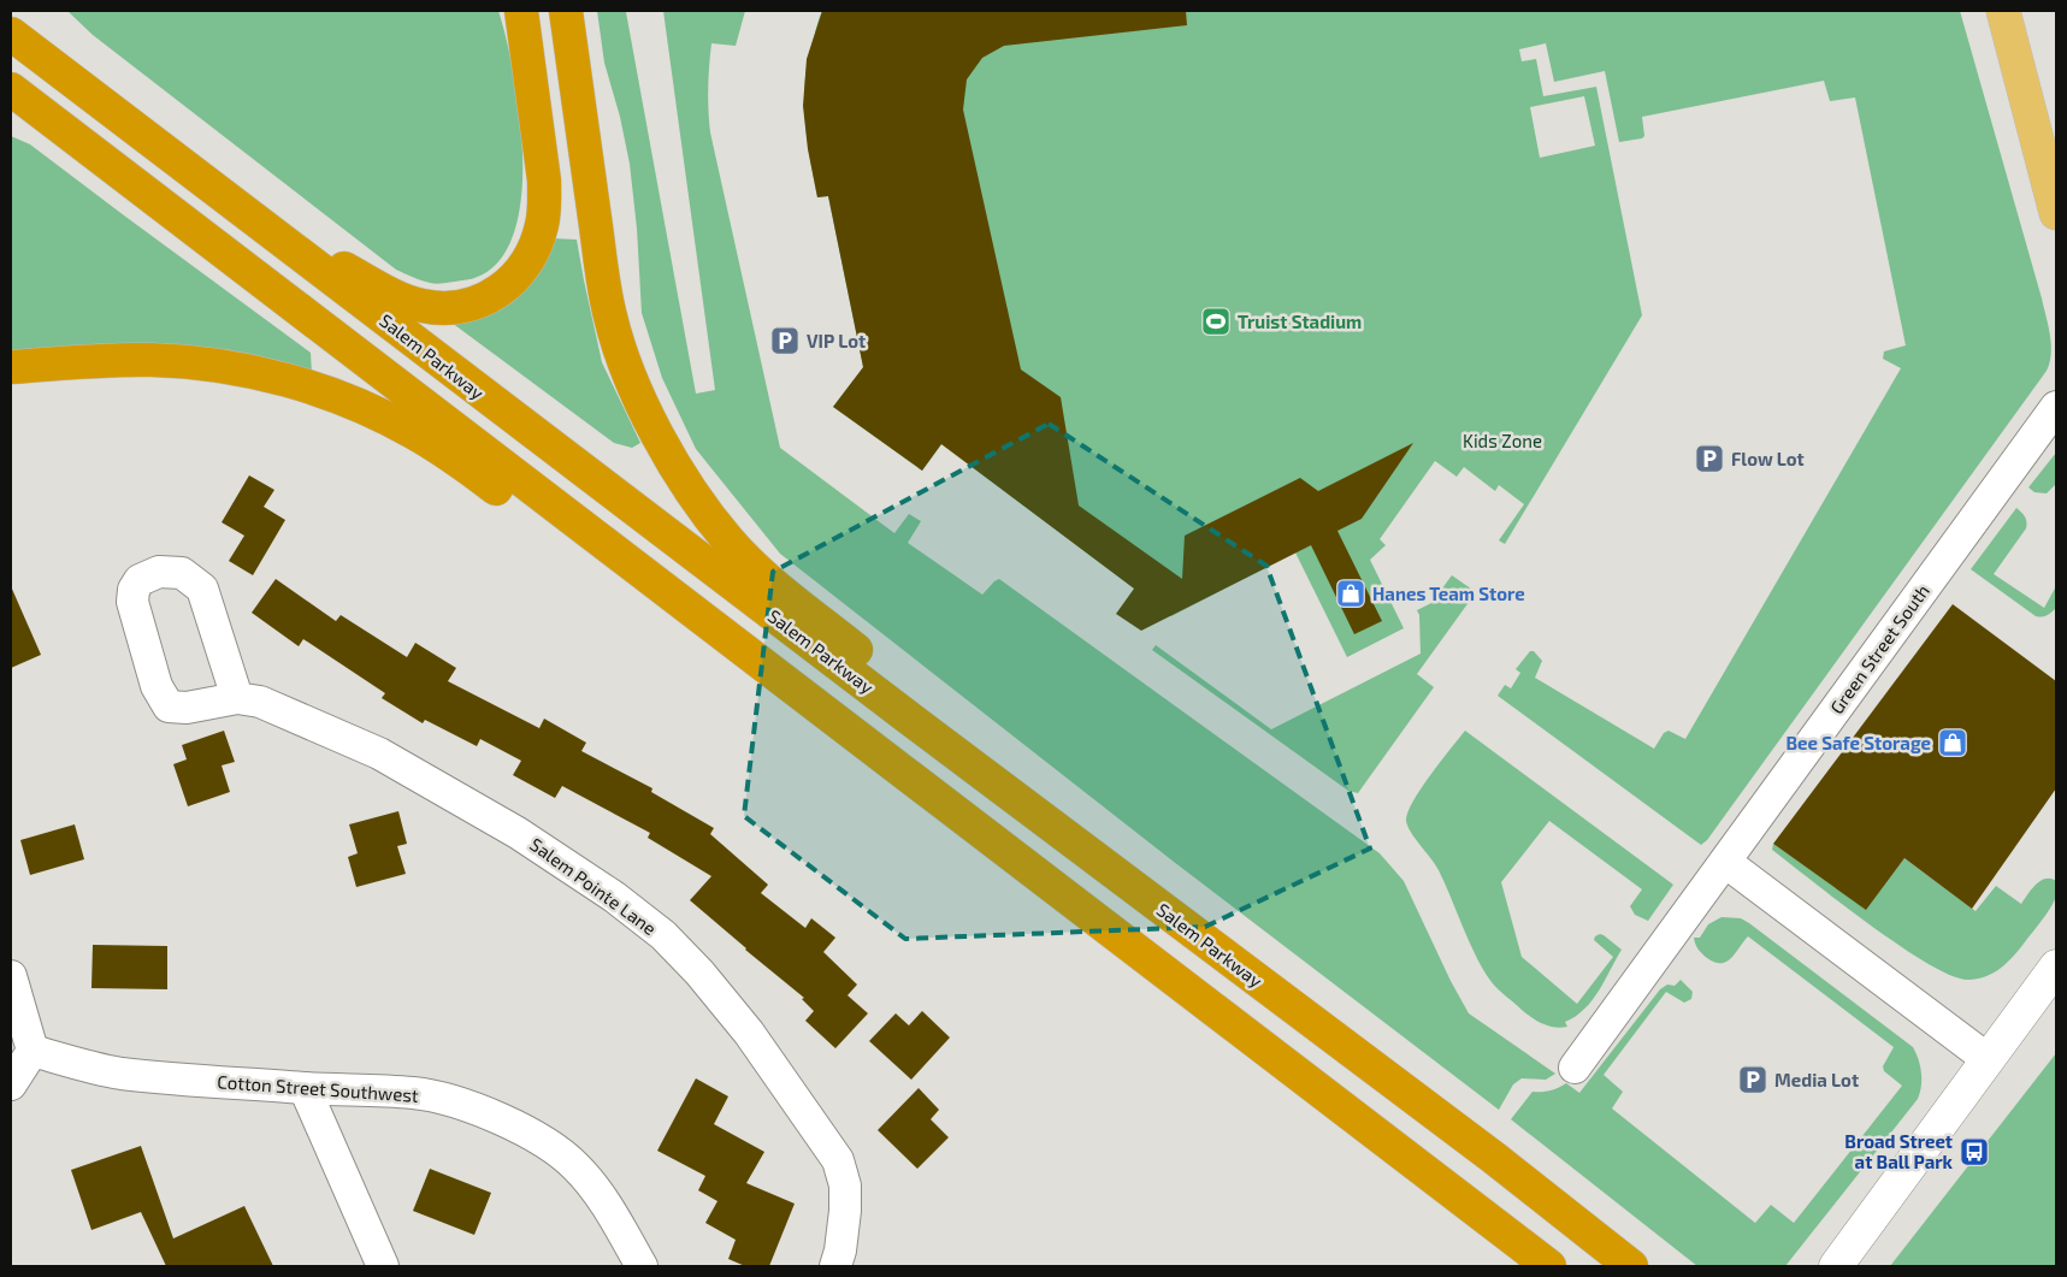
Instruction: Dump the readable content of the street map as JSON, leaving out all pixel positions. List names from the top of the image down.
{
  "streets": {
    "highway": ["Salem Parkway"],
    "street": ["Green Street South", "Salem Pointe Lane", "Cotton Street Southwest"]
  },
  "parks": ["Kids Zone"],
  "places": {
    "sports": ["Truist Stadium"],
    "parking": ["VIP Lot", "Flow Lot", "Media Lot"],
    "shop": ["Hanes Team Store", "Bee Safe Storage"],
    "bus stop": ["Broad Street at Ball Park"]
  }
}
